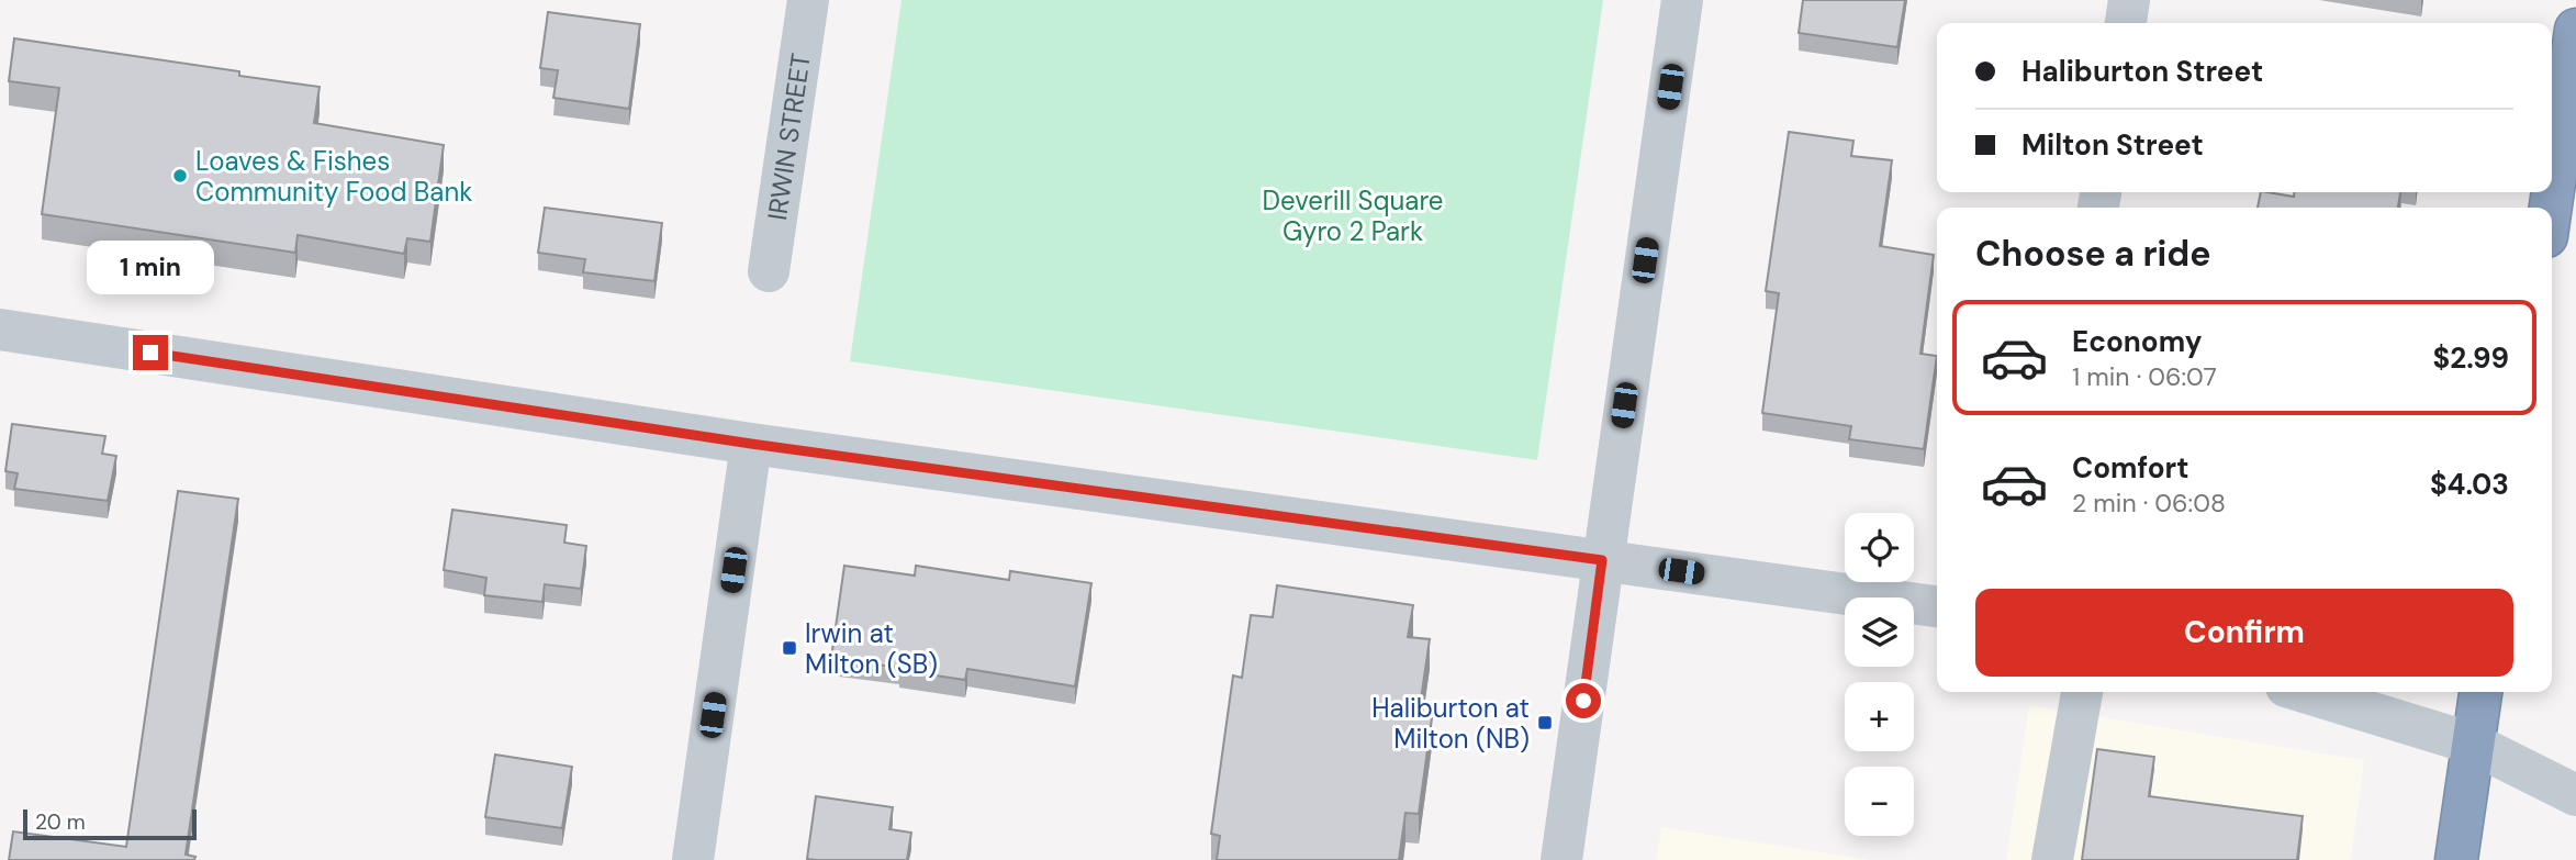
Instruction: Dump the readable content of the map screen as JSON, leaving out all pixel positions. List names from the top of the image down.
{
  "streets": {
    "street": ["IRWIN STREET"]
  },
  "parks": ["Deverill Square Gyro 2 Park"],
  "places": {
    "other": ["Loaves & Fishes Community Food Bank"],
    "transit": ["Irwin at Milton (SB)", "Haliburton at Milton (NB)"]
  },
  "scale_bar": "20 m",
  "page": {
    "banner": ["Haliburton Street", "Milton Street"],
    "heading": "Choose a ride",
    "bubble": "1 min",
    "list": [
      {
        "name": "Economy",
        "note": "1 min · 06:07",
        "value": "$2.99"
      },
      {
        "name": "Comfort",
        "note": "2 min · 06:08",
        "value": "$4.03"
      }
    ],
    "map_buttons": ["+", "−"],
    "buttons": "Confirm",
    "scale": "20 m"
  }
}
